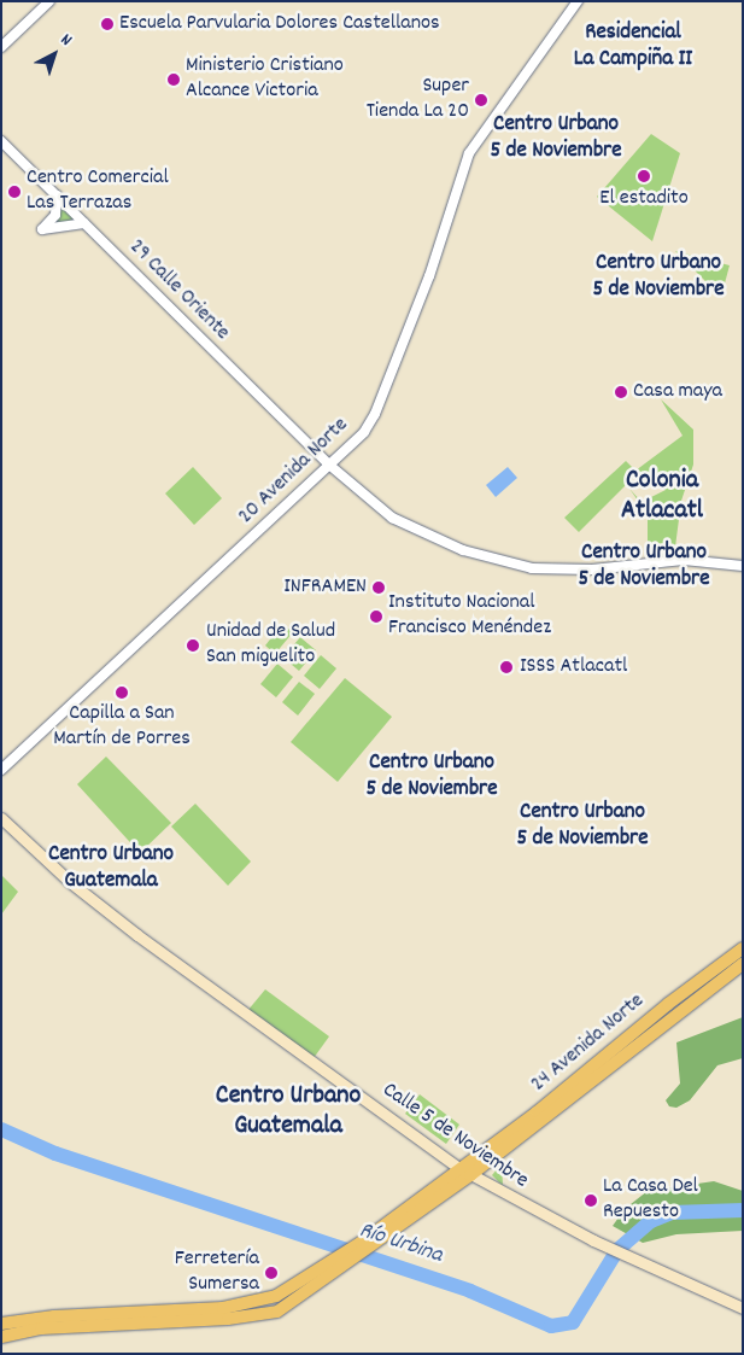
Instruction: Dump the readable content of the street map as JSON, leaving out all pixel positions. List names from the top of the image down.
{
  "streets": {
    "main road": ["24 Avenida Norte", "Calle 5 de Noviembre"],
    "street": ["29 Calle Oriente", "20 Avenida Norte"]
  },
  "crossings": [
    ["29 Calle Oriente", "20 Avenida Norte"],
    ["24 Avenida Norte", "Calle 5 de Noviembre"]
  ],
  "districts": [
    "Residencial La Campiña II",
    "Centro Urbano 5 de Noviembre",
    "Centro Urbano 5 de Noviembre",
    "Colonia Atlacatl",
    "Centro Urbano 5 de Noviembre",
    "Centro Urbano 5 de Noviembre",
    "Centro Urbano 5 de Noviembre",
    "Centro Urbano Guatemala",
    "Centro Urbano Guatemala"
  ],
  "water": ["Río Urbina"],
  "places": [
    "Escuela Parvularia Dolores Castellanos",
    "Ministerio Cristiano Alcance Victoria",
    "Super Tienda La 20",
    "El estadito",
    "Centro Comercial Las Terrazas",
    "Casa maya",
    "INFRAMEN",
    "Instituto Nacional Francisco Menéndez",
    "Unidad de Salud San miguelito",
    "ISSS Atlacatl",
    "Capilla a San Martín de Porres",
    "La Casa Del Repuesto",
    "Ferretería Sumersa"
  ],
  "north": "top right"
}
